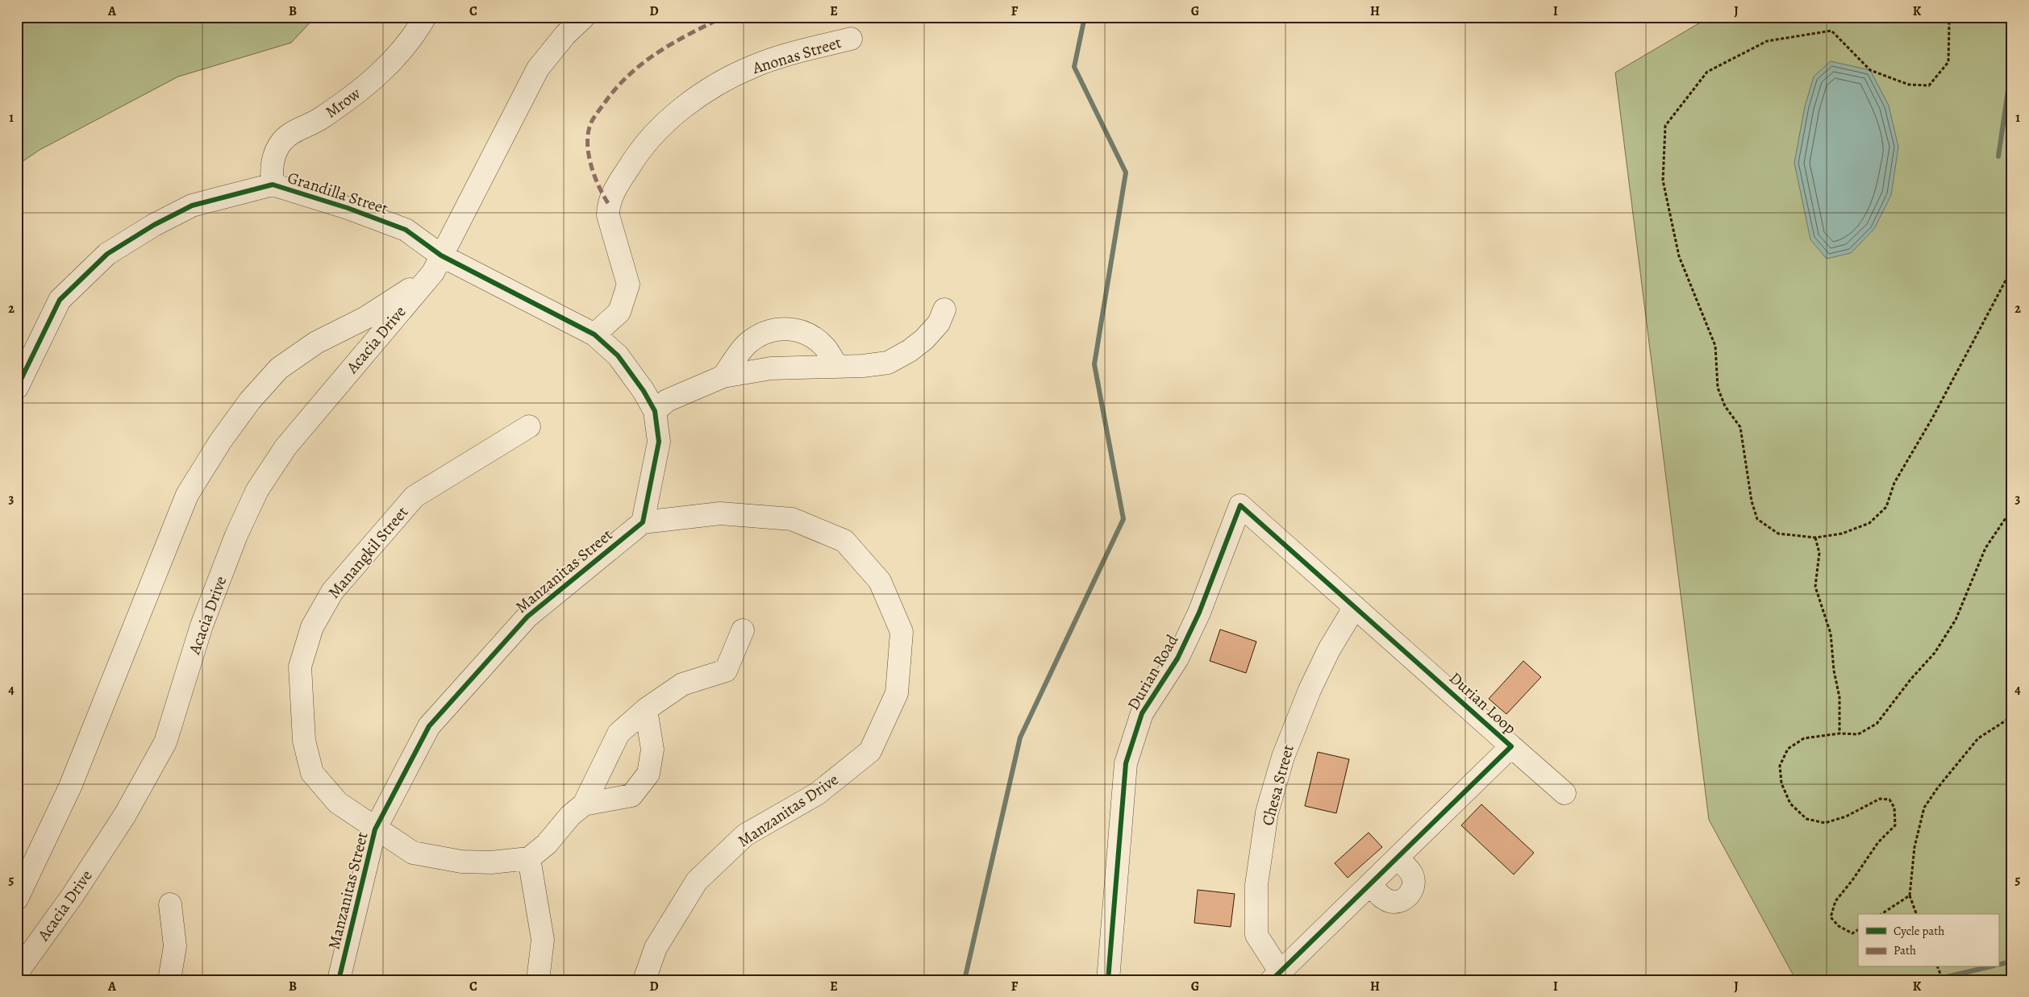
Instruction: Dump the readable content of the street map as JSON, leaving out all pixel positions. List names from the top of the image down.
{
  "streets": {
    "street": [
      "Anonas Street",
      "Mrow",
      "Grandilla Street",
      "Acacia Drive",
      "Manangkil Street",
      "Manzanitas Street",
      "Durian Road",
      "Durian Loop",
      "Chesa Street",
      "Manzanitas Drive"
    ]
  },
  "crossings": [
    ["Mrow", "Grandilla Street"],
    ["Grandilla Street", "Acacia Drive"],
    ["Manangkil Street", "Manzanitas Street"],
    ["Manzanitas Street", "Manzanitas Drive"],
    ["Durian Road", "Durian Loop"],
    ["Durian Loop", "Chesa Street"]
  ],
  "legend": ["Cycle path", "Path"],
  "grid": {
    "columns": [
      "A",
      "B",
      "C",
      "D",
      "E",
      "F",
      "G",
      "H",
      "I",
      "J",
      "K"
    ],
    "rows": [
      "1",
      "2",
      "3",
      "4",
      "5"
    ]
  }
}
